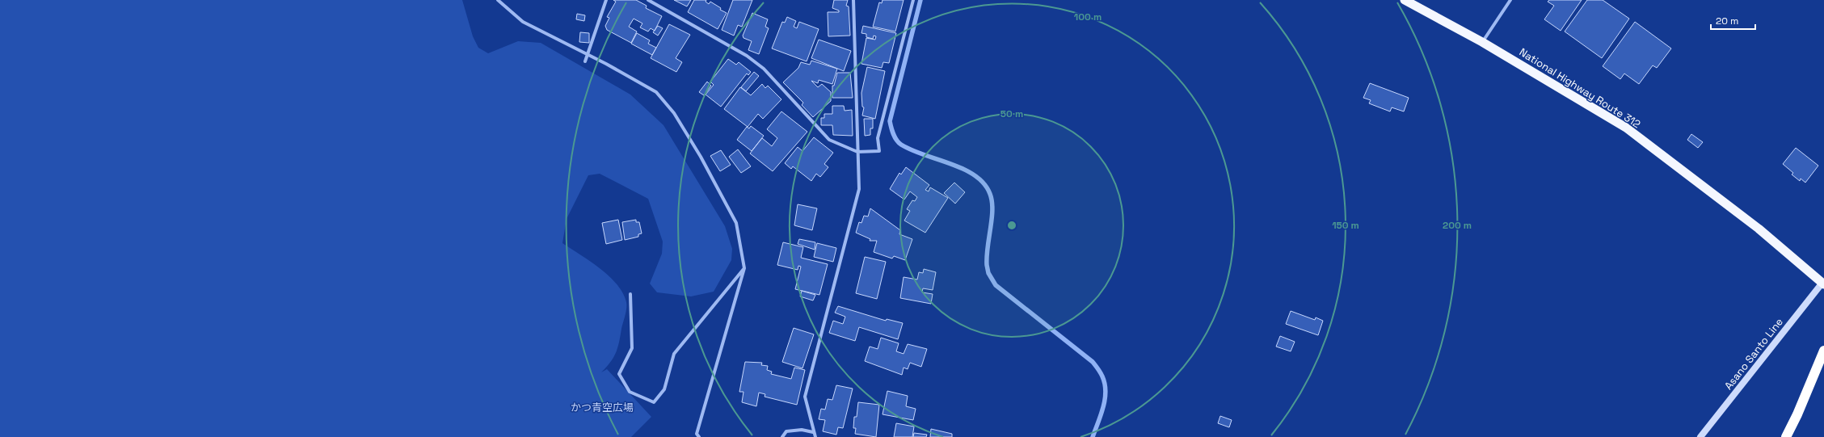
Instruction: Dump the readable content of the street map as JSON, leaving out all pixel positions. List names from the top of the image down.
{
  "streets": {
    "highway": ["National Highway Route 312"],
    "main road": ["Asano Santo Line"]
  },
  "crossings": [
    ["National Highway Route 312", "Asano Santo Line"]
  ],
  "parks": ["かつ青空広場"],
  "scale_bar": "20 m",
  "rings": [
    "100 m",
    "50 m",
    "150 m",
    "200 m"
  ]
}
